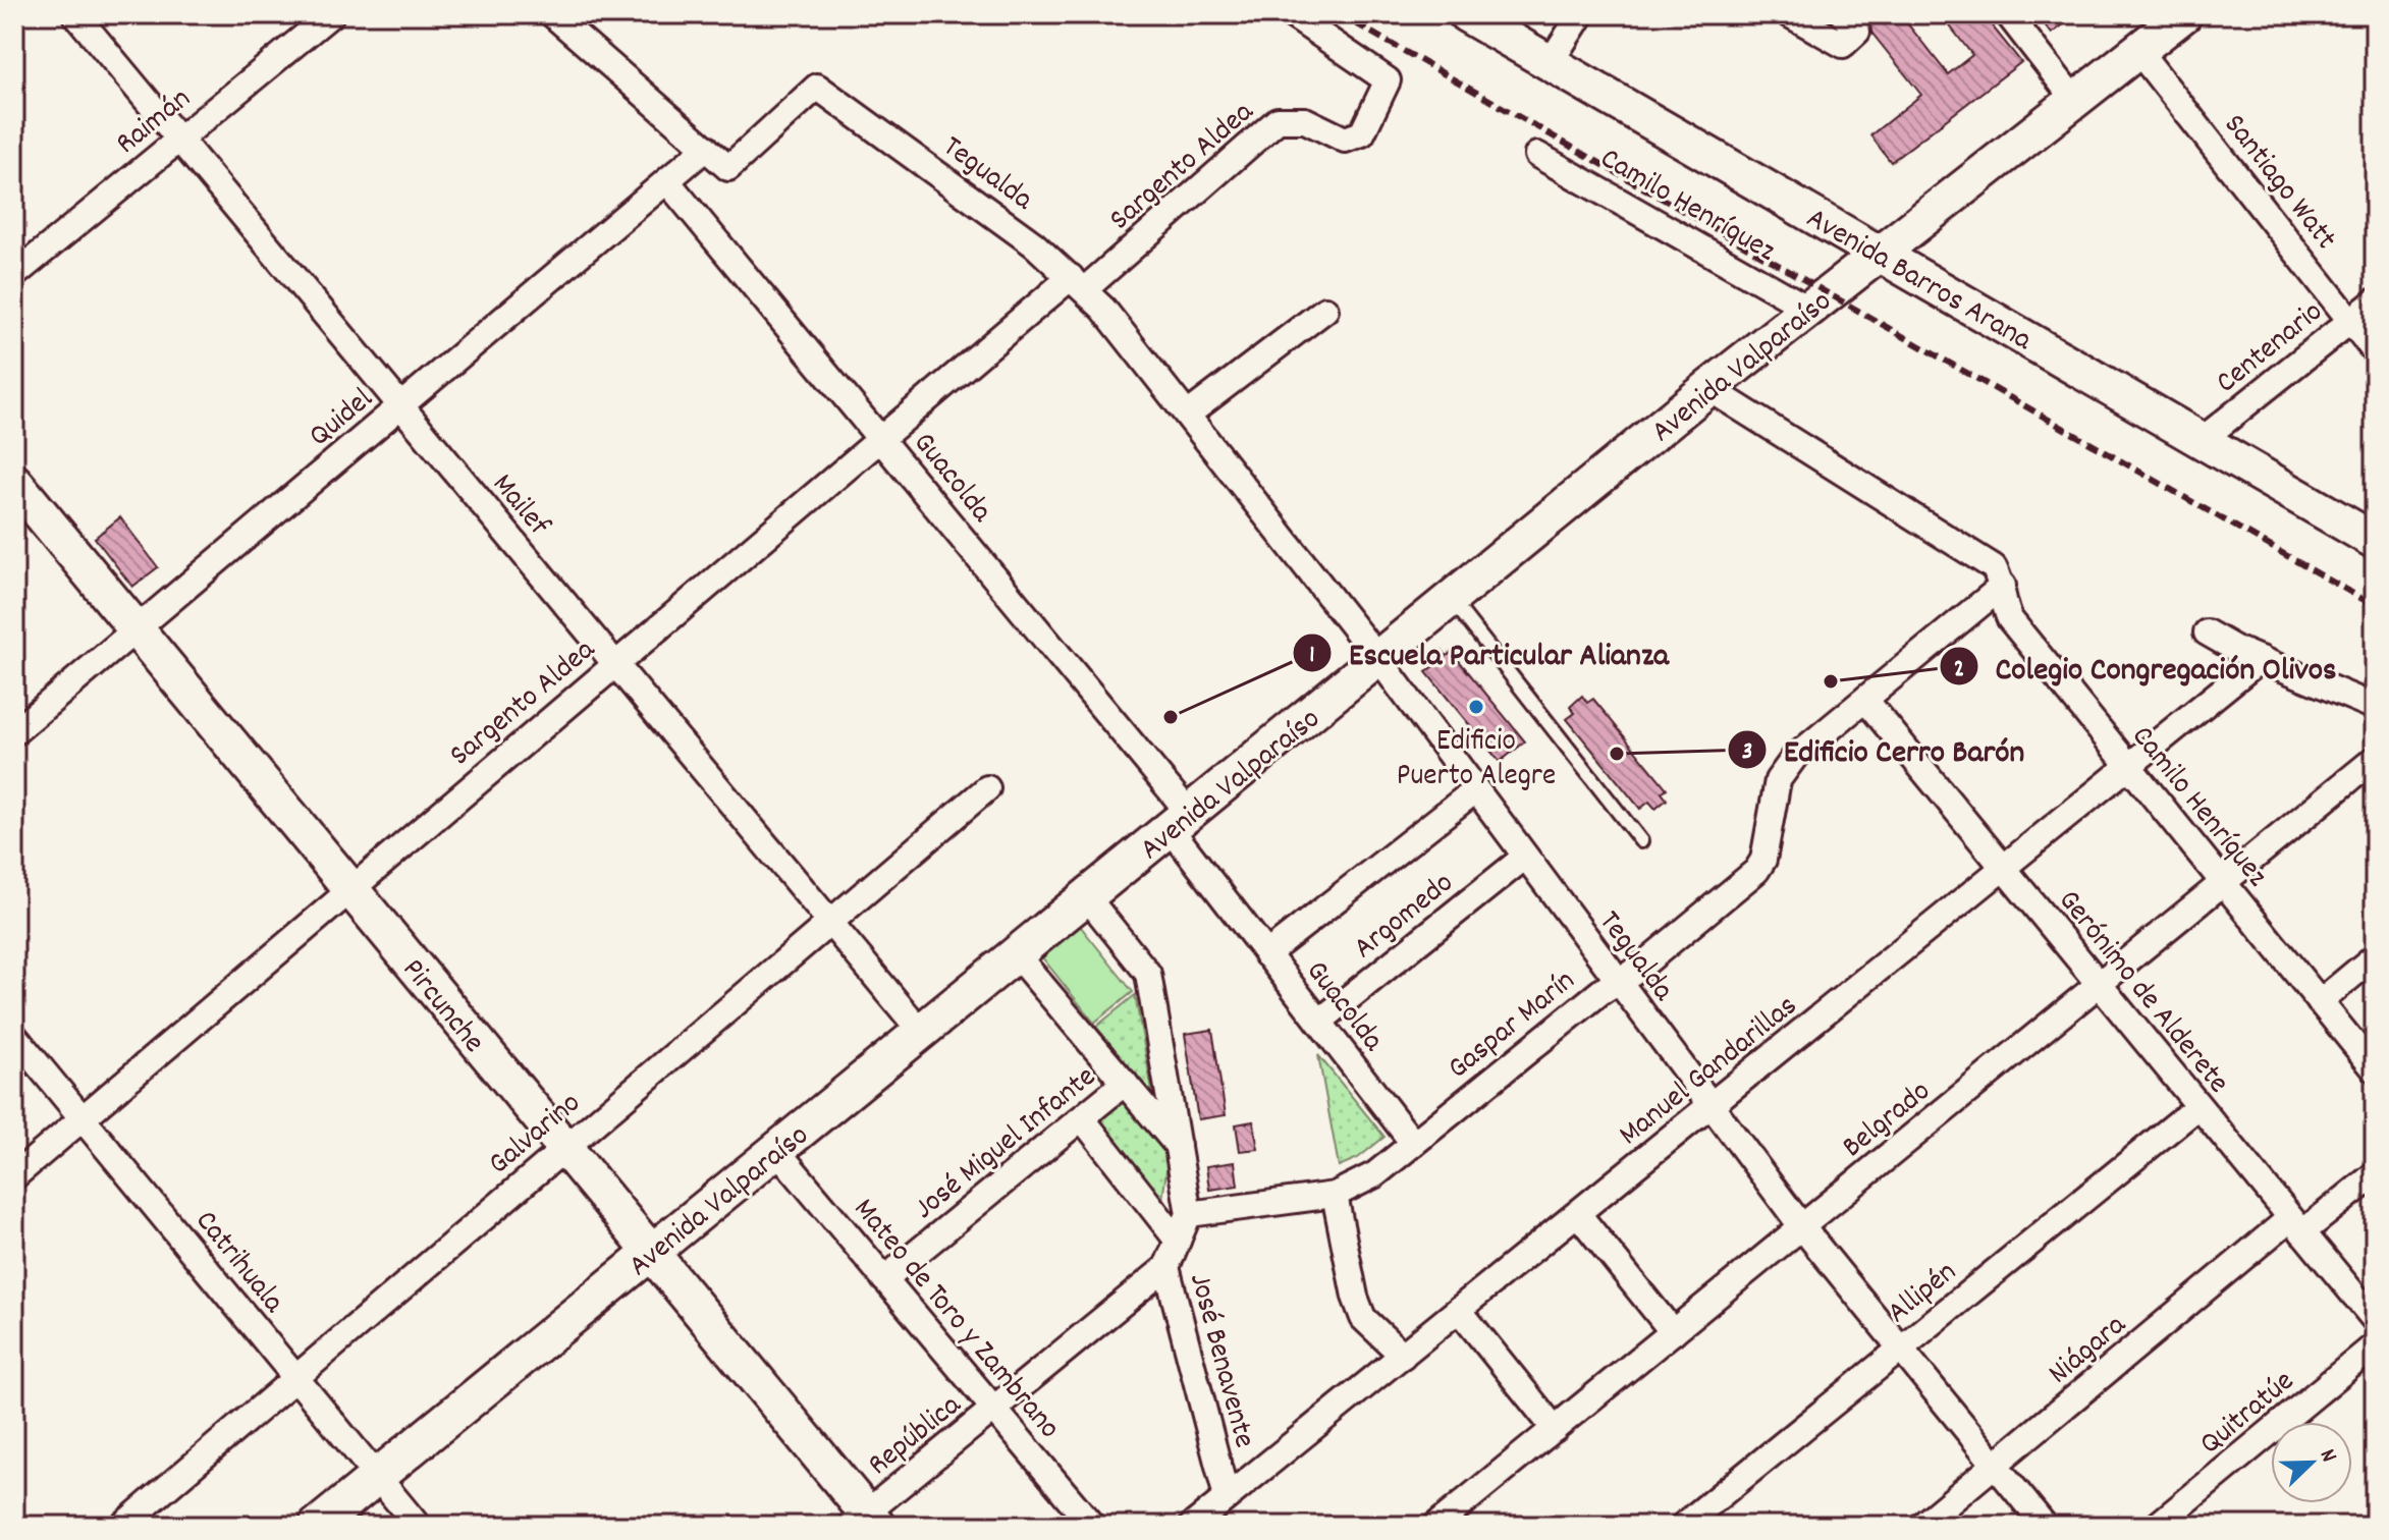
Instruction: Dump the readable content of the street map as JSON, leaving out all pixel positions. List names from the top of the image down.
{
  "streets": {
    "main road": ["Avenida Barros Arana", "Avenida Valparaíso", "Pircunche"],
    "street": [
      "Raimán",
      "Sargento Aldea",
      "Tegualda",
      "Santiago Watt",
      "Camilo Henríquez",
      "Centenario",
      "Quidel",
      "Guacolda",
      "Mailef",
      "Argomedo",
      "Gerónimo de Alderete",
      "Gaspar Marín",
      "Manuel Gandarillas",
      "Belgrado",
      "Galvarino",
      "José Miguel Infante",
      "Catrihuala",
      "Allipén",
      "Mateo de Toro y Zambrano",
      "Niágara",
      "José Benavente",
      "Quitratúe",
      "República"
    ]
  },
  "crossings": [
    ["Raimán", "Mailef"],
    ["Sargento Aldea", "Tegualda"],
    ["Sargento Aldea", "Guacolda"],
    ["Sargento Aldea", "Mailef"],
    ["Sargento Aldea", "Pircunche"],
    ["Sargento Aldea", "Catrihuala"],
    ["Tegualda", "Avenida Valparaíso"],
    ["Tegualda", "Quidel"],
    ["Tegualda", "Argomedo"],
    ["Tegualda", "Gaspar Marín"],
    ["Tegualda", "Manuel Gandarillas"],
    ["Tegualda", "Belgrado"],
    ["Tegualda", "Allipén"],
    ["Tegualda", "Niágara"],
    ["Santiago Watt", "Centenario"],
    ["Santiago Watt", "Avenida Valparaíso"],
    ["Camilo Henríquez", "Avenida Valparaíso"],
    ["Camilo Henríquez", "Manuel Gandarillas"],
    ["Camilo Henríquez", "Belgrado"],
    ["Avenida Barros Arana", "Centenario"],
    ["Avenida Barros Arana", "Avenida Valparaíso"],
    ["Avenida Valparaíso", "Guacolda"],
    ["Avenida Valparaíso", "Mailef"],
    ["Avenida Valparaíso", "Pircunche"],
    ["Avenida Valparaíso", "Catrihuala"],
    ["Avenida Valparaíso", "Mateo de Toro y Zambrano"],
    ["Quidel", "Guacolda"],
    ["Quidel", "Mailef"],
    ["Quidel", "Pircunche"],
    ["Guacolda", "Argomedo"],
    ["Guacolda", "Gaspar Marín"],
    ["Mailef", "Galvarino"],
    ["Gerónimo de Alderete", "Gaspar Marín"],
    ["Gerónimo de Alderete", "Manuel Gandarillas"],
    ["Gerónimo de Alderete", "Belgrado"],
    ["Gerónimo de Alderete", "Allipén"],
    ["Gerónimo de Alderete", "Niágara"],
    ["Pircunche", "Galvarino"],
    ["Pircunche", "República"],
    ["Gaspar Marín", "José Benavente"],
    ["Manuel Gandarillas", "José Benavente"],
    ["Galvarino", "Catrihuala"],
    ["José Miguel Infante", "Mateo de Toro y Zambrano"],
    ["José Miguel Infante", "José Benavente"],
    ["Mateo de Toro y Zambrano", "República"],
    ["José Benavente", "República"]
  ],
  "places": [
    "Colegio Congregación Olivos",
    "Edificio Puerto Alegre",
    "Escuela Particular Alianza",
    "Edificio Cerro Barón"
  ],
  "north": "top right"
}
